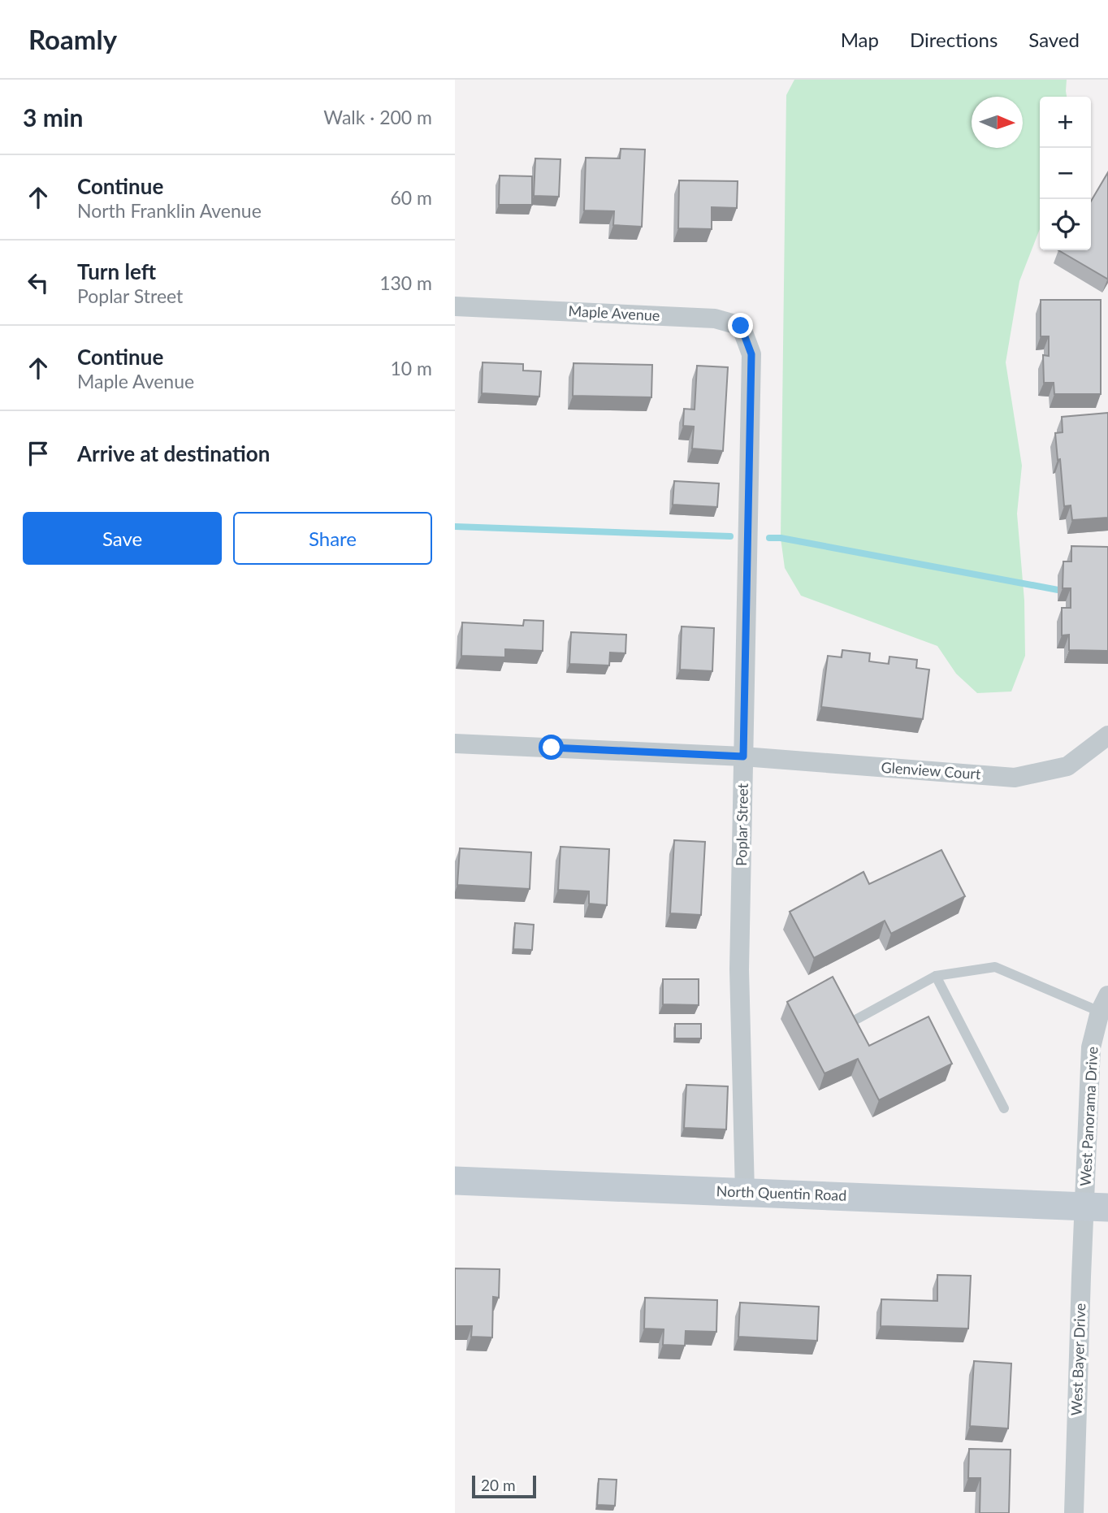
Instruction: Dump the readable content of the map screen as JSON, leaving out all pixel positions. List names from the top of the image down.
{
  "streets": {
    "main road": ["North Quentin Road"],
    "street": [
      "Maple Avenue",
      "Glenview Court",
      "Poplar Street",
      "West Panorama Drive",
      "West Bayer Drive"
    ]
  },
  "crossings": [
    ["Maple Avenue", "Poplar Street"],
    ["Glenview Court", "Poplar Street"],
    ["Poplar Street", "North Quentin Road"],
    ["West Panorama Drive", "North Quentin Road"],
    ["West Panorama Drive", "West Bayer Drive"],
    ["North Quentin Road", "West Bayer Drive"]
  ],
  "scale_bar": "20 m",
  "north": "right",
  "page": {
    "header": "Roamly",
    "nav": ["Map", "Directions", "Saved"],
    "heading": ["3 min", "Walk · 200 m"],
    "map_buttons": ["+", "−"],
    "list": [
      ["Continue", "North Franklin Avenue", "60 m"],
      ["Turn left", "Poplar Street", "130 m"],
      ["Continue", "Maple Avenue", "10 m"],
      "Arrive at destination"
    ],
    "buttons": ["Save", "Share"],
    "scale": "20 m"
  }
}
